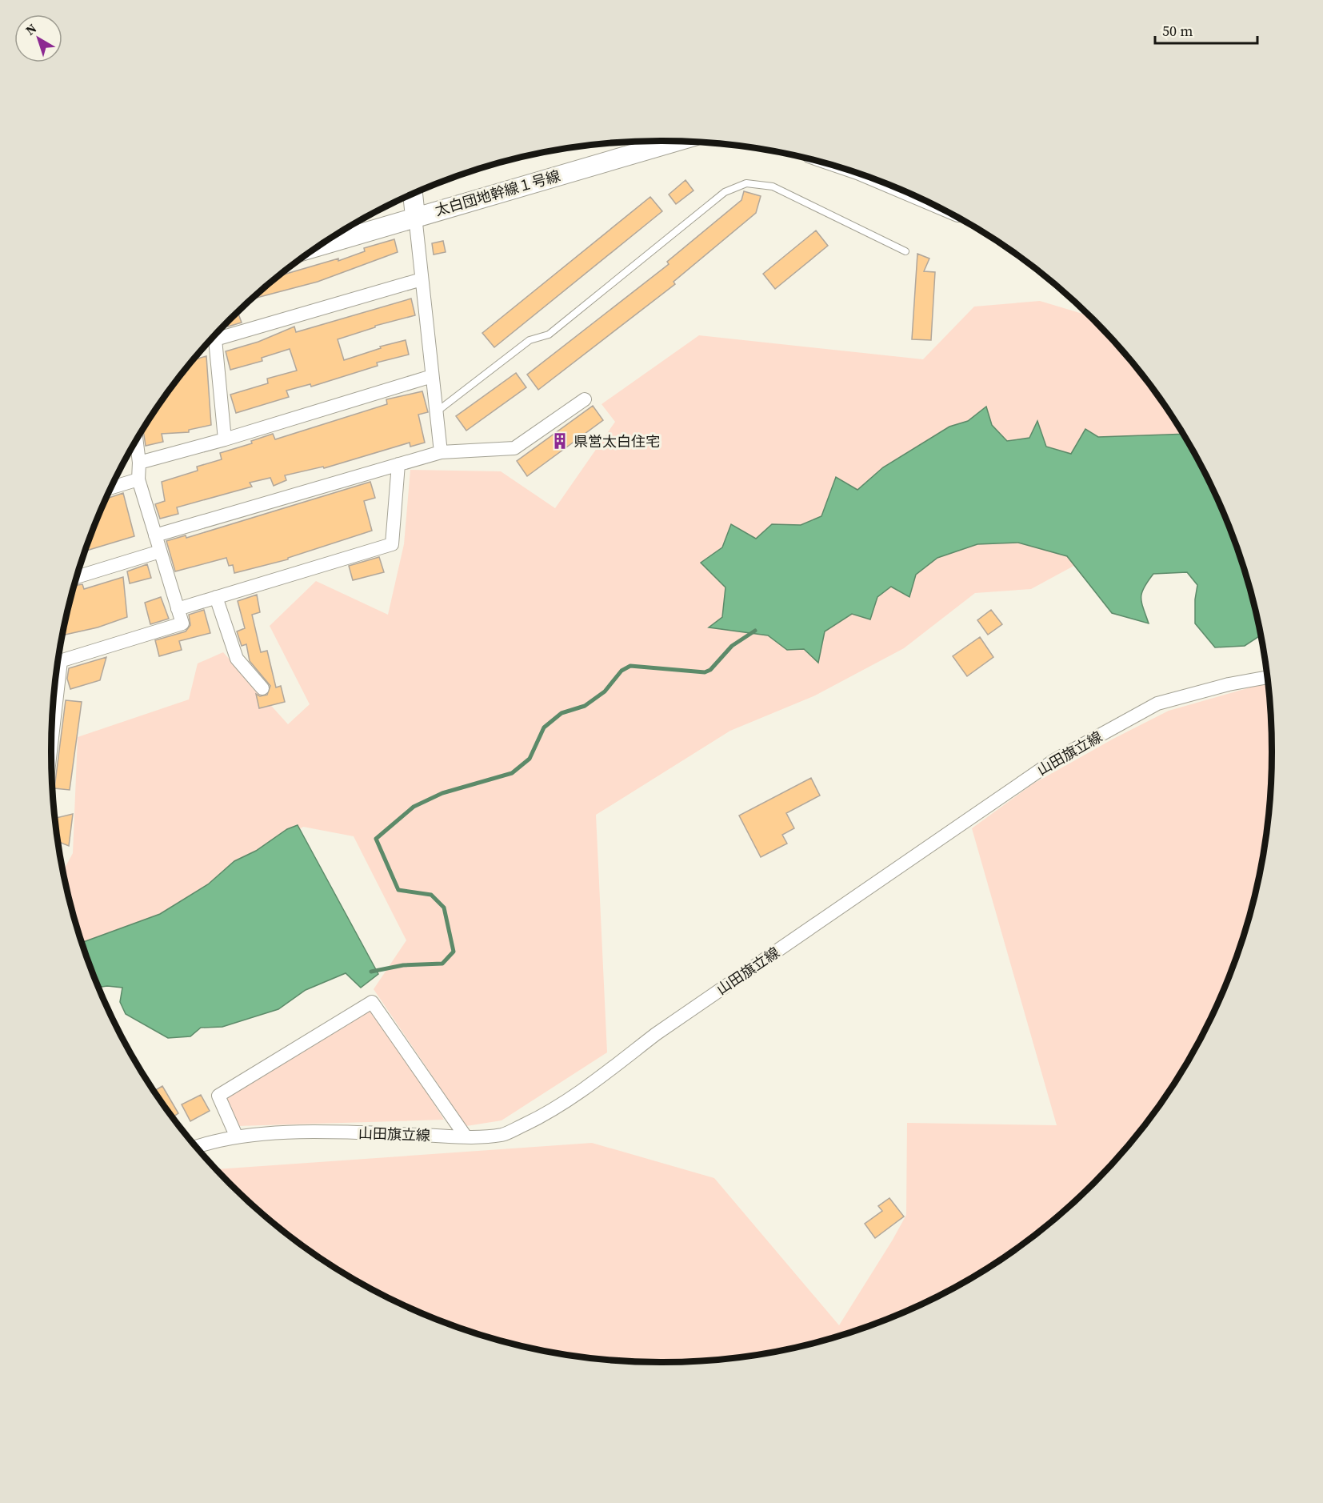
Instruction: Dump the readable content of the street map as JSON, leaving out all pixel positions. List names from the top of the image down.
{
  "streets": {
    "street": ["太白団地幹線１号線", "山田旗立線"]
  },
  "places": {
    "building": ["県営太白住宅"]
  },
  "scale_bar": "50 m",
  "north": "top left"
}
